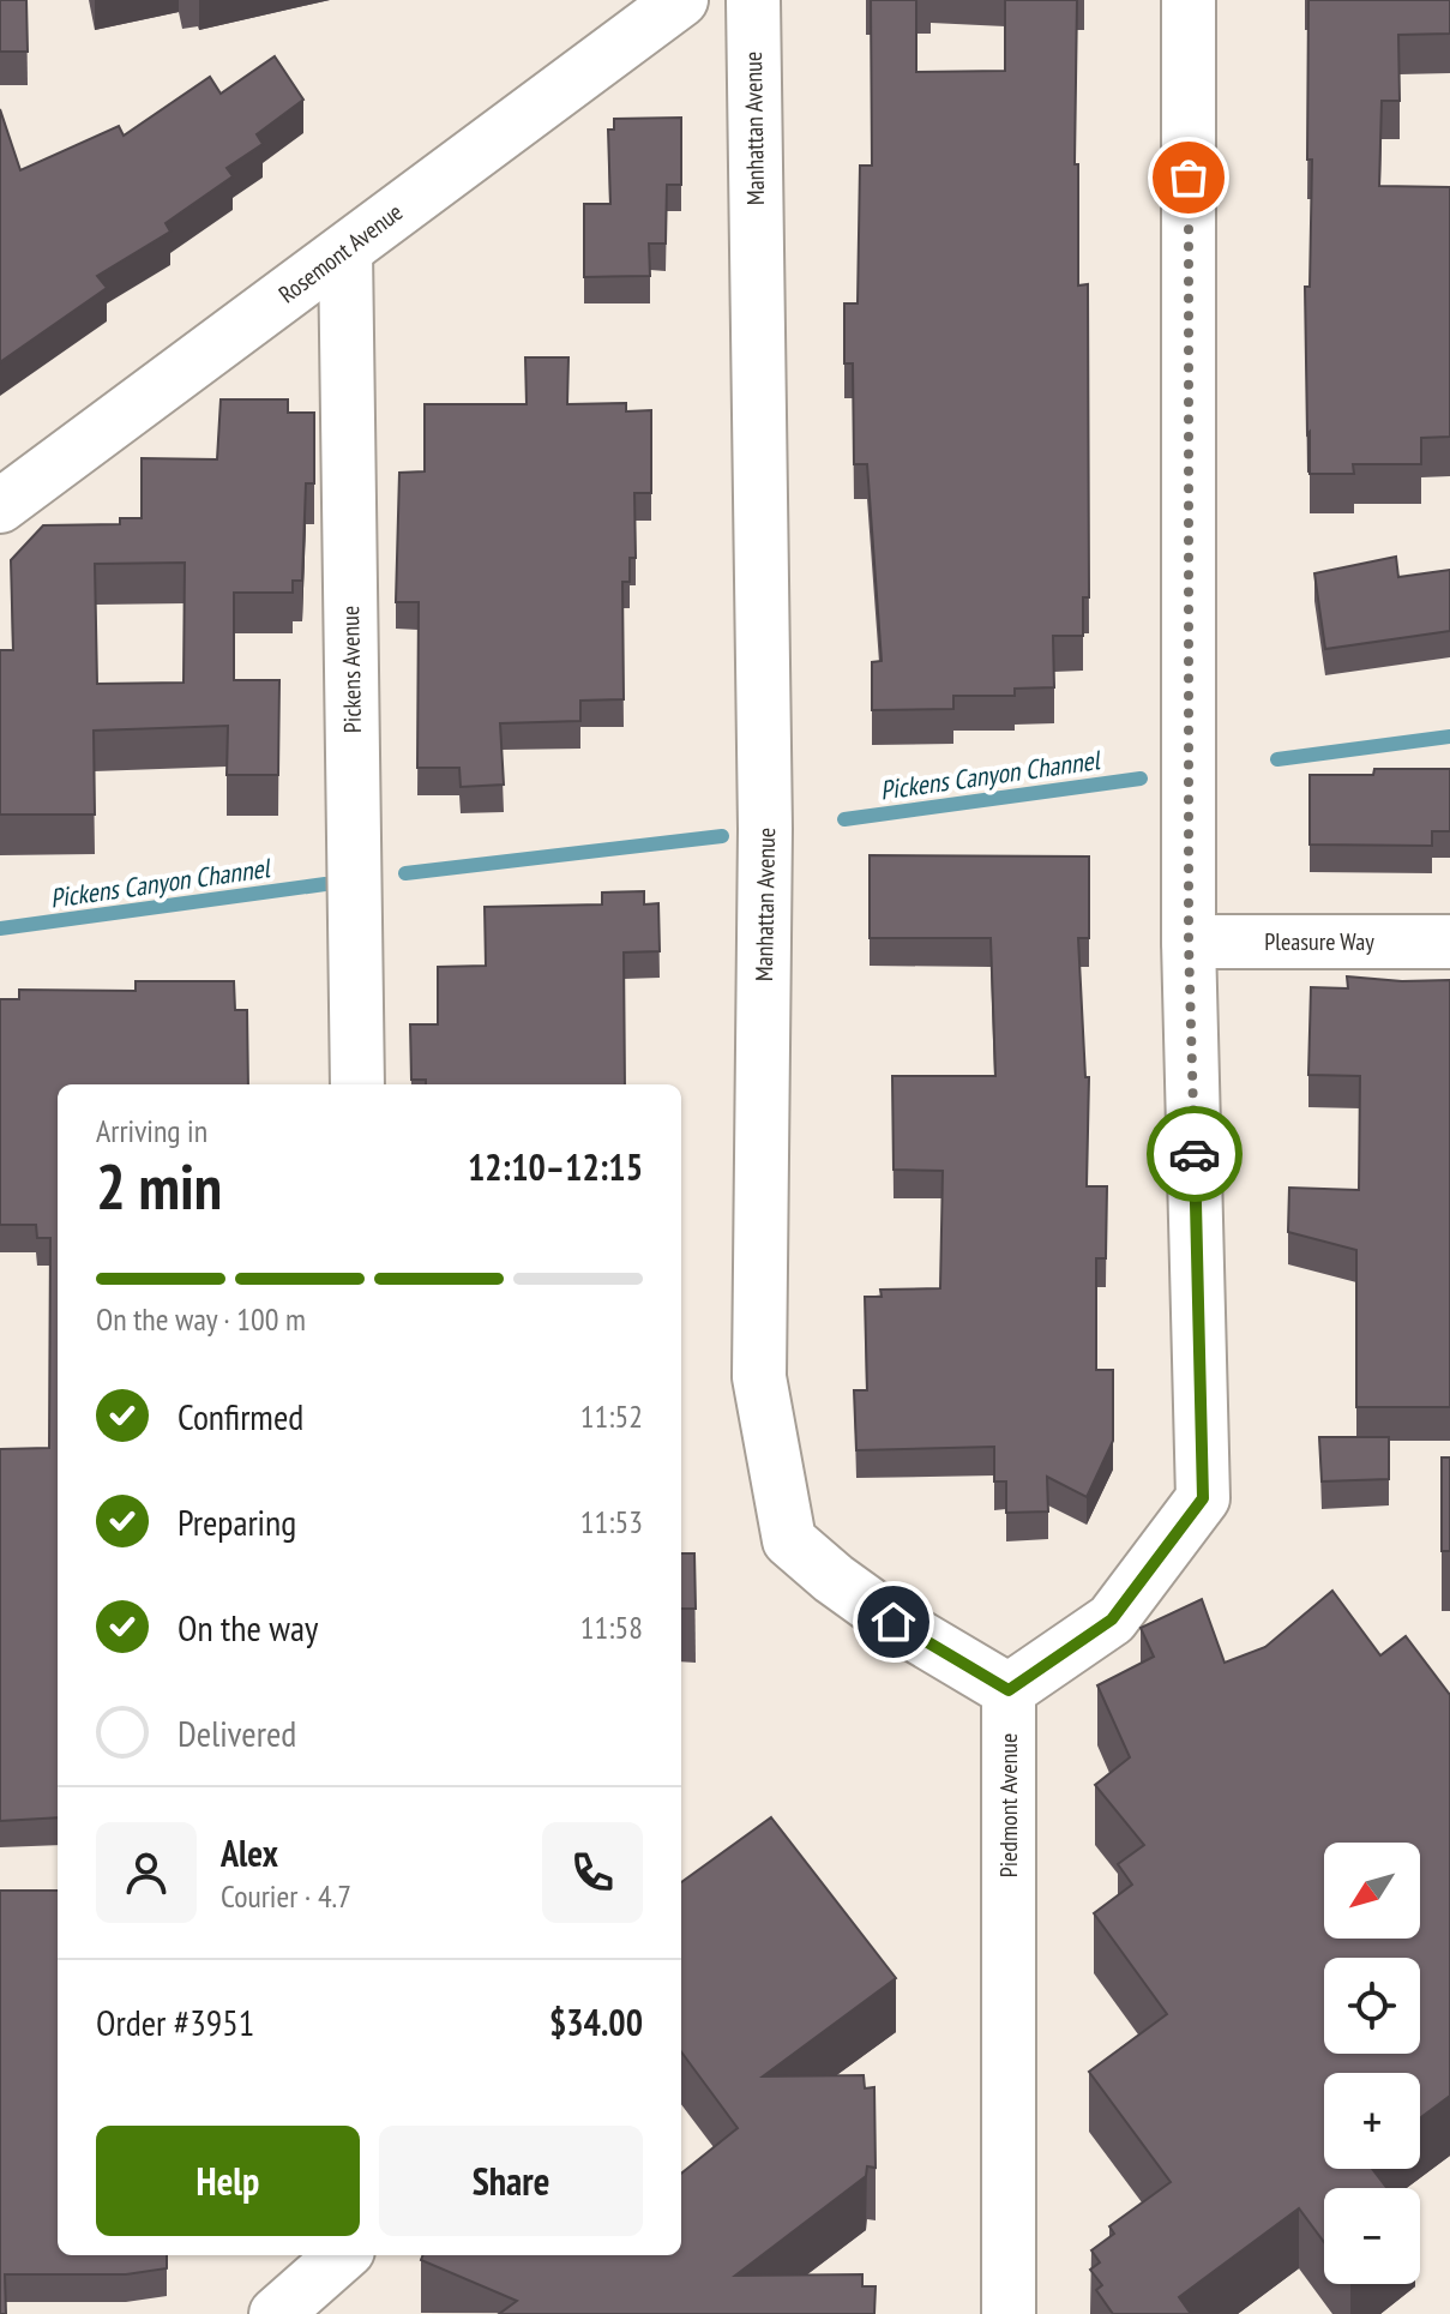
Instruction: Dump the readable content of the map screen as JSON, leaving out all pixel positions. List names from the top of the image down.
{
  "streets": {
    "street": [
      "Manhattan Avenue",
      "Rosemont Avenue",
      "Pickens Avenue",
      "Pleasure Way",
      "Piedmont Avenue"
    ]
  },
  "crossings": [
    ["Manhattan Avenue", "Piedmont Avenue"],
    ["Rosemont Avenue", "Pickens Avenue"]
  ],
  "water": ["Pickens Canyon Channel"],
  "north": "bottom left",
  "page": {
    "heading": ["2 min", "Arriving in", "12:10–12:15"],
    "panel": [
      "Alex",
      "Courier · 4.7",
      "Order #3951",
      "$34.00"
    ],
    "bar": "On the way · 100 m",
    "list": [
      ["Confirmed", "11:52"],
      ["Preparing", "11:53"],
      ["On the way", "11:58"],
      "Delivered"
    ],
    "map_buttons": ["+", "−"],
    "buttons": ["Help", "Share"]
  }
}
